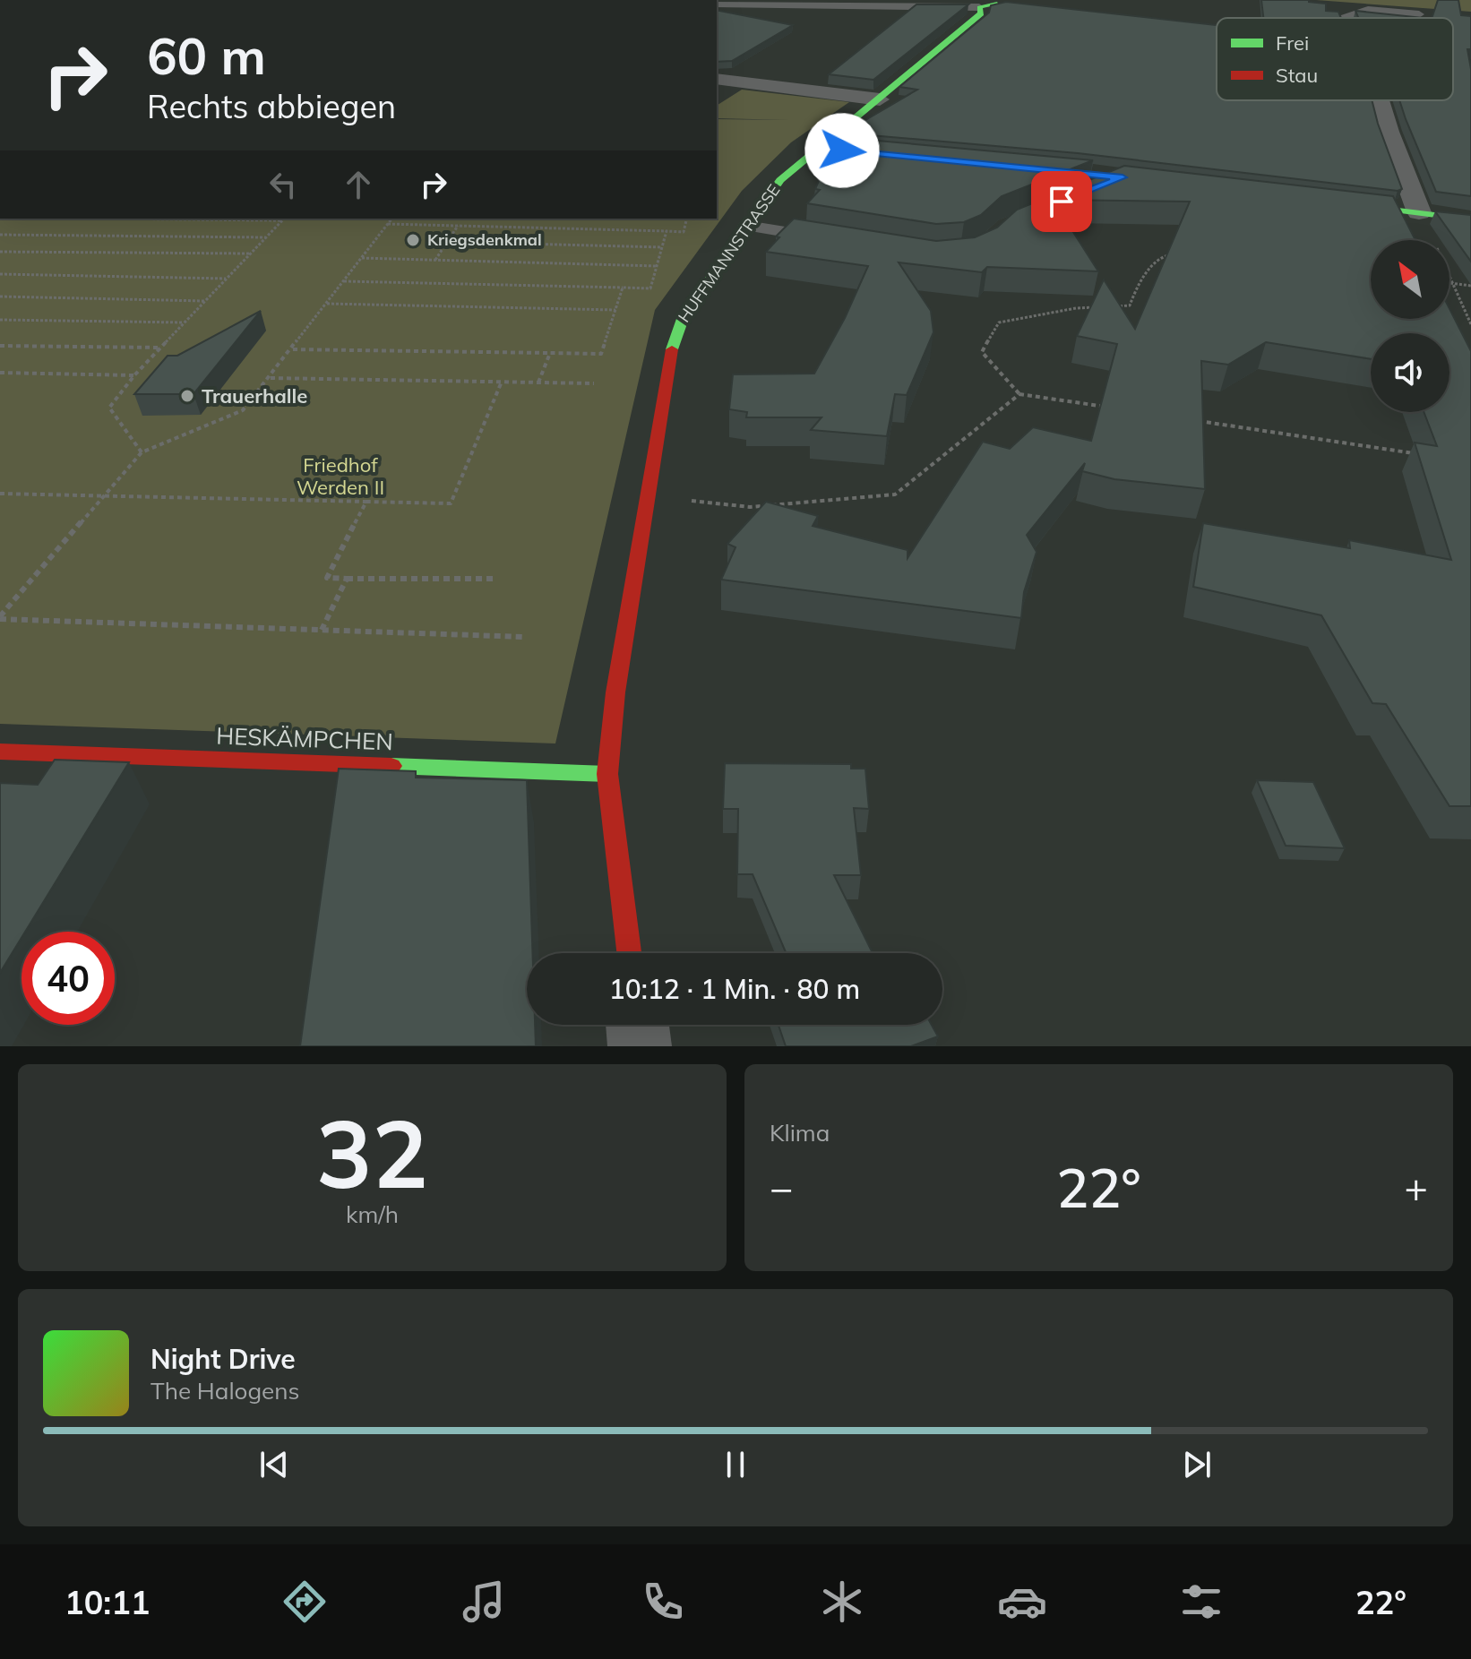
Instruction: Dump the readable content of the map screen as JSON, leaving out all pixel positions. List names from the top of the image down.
{
  "streets": {
    "street": ["HUFFMANNSTRASSE", "HESKÄMPCHEN"]
  },
  "crossings": [
    ["HUFFMANNSTRASSE", "HESKÄMPCHEN"]
  ],
  "parks": ["Friedhof Werden II"],
  "places": ["Kriegsdenkmal", "Trauerhalle"],
  "legend": ["Frei", "Stau"],
  "north": "top left",
  "page": {
    "turn": ["60 m", "Rechts abbiegen"],
    "limit": "40",
    "trip": "10:12 · 1 Min. · 80 m",
    "tile": [
      ["32", "km/h"],
      "Klima"
    ],
    "heat": ["−", "22°", "+"],
    "song": ["Night Drive", "The Halogens"],
    "tabs": ["10:11", "22°"]
  }
}
